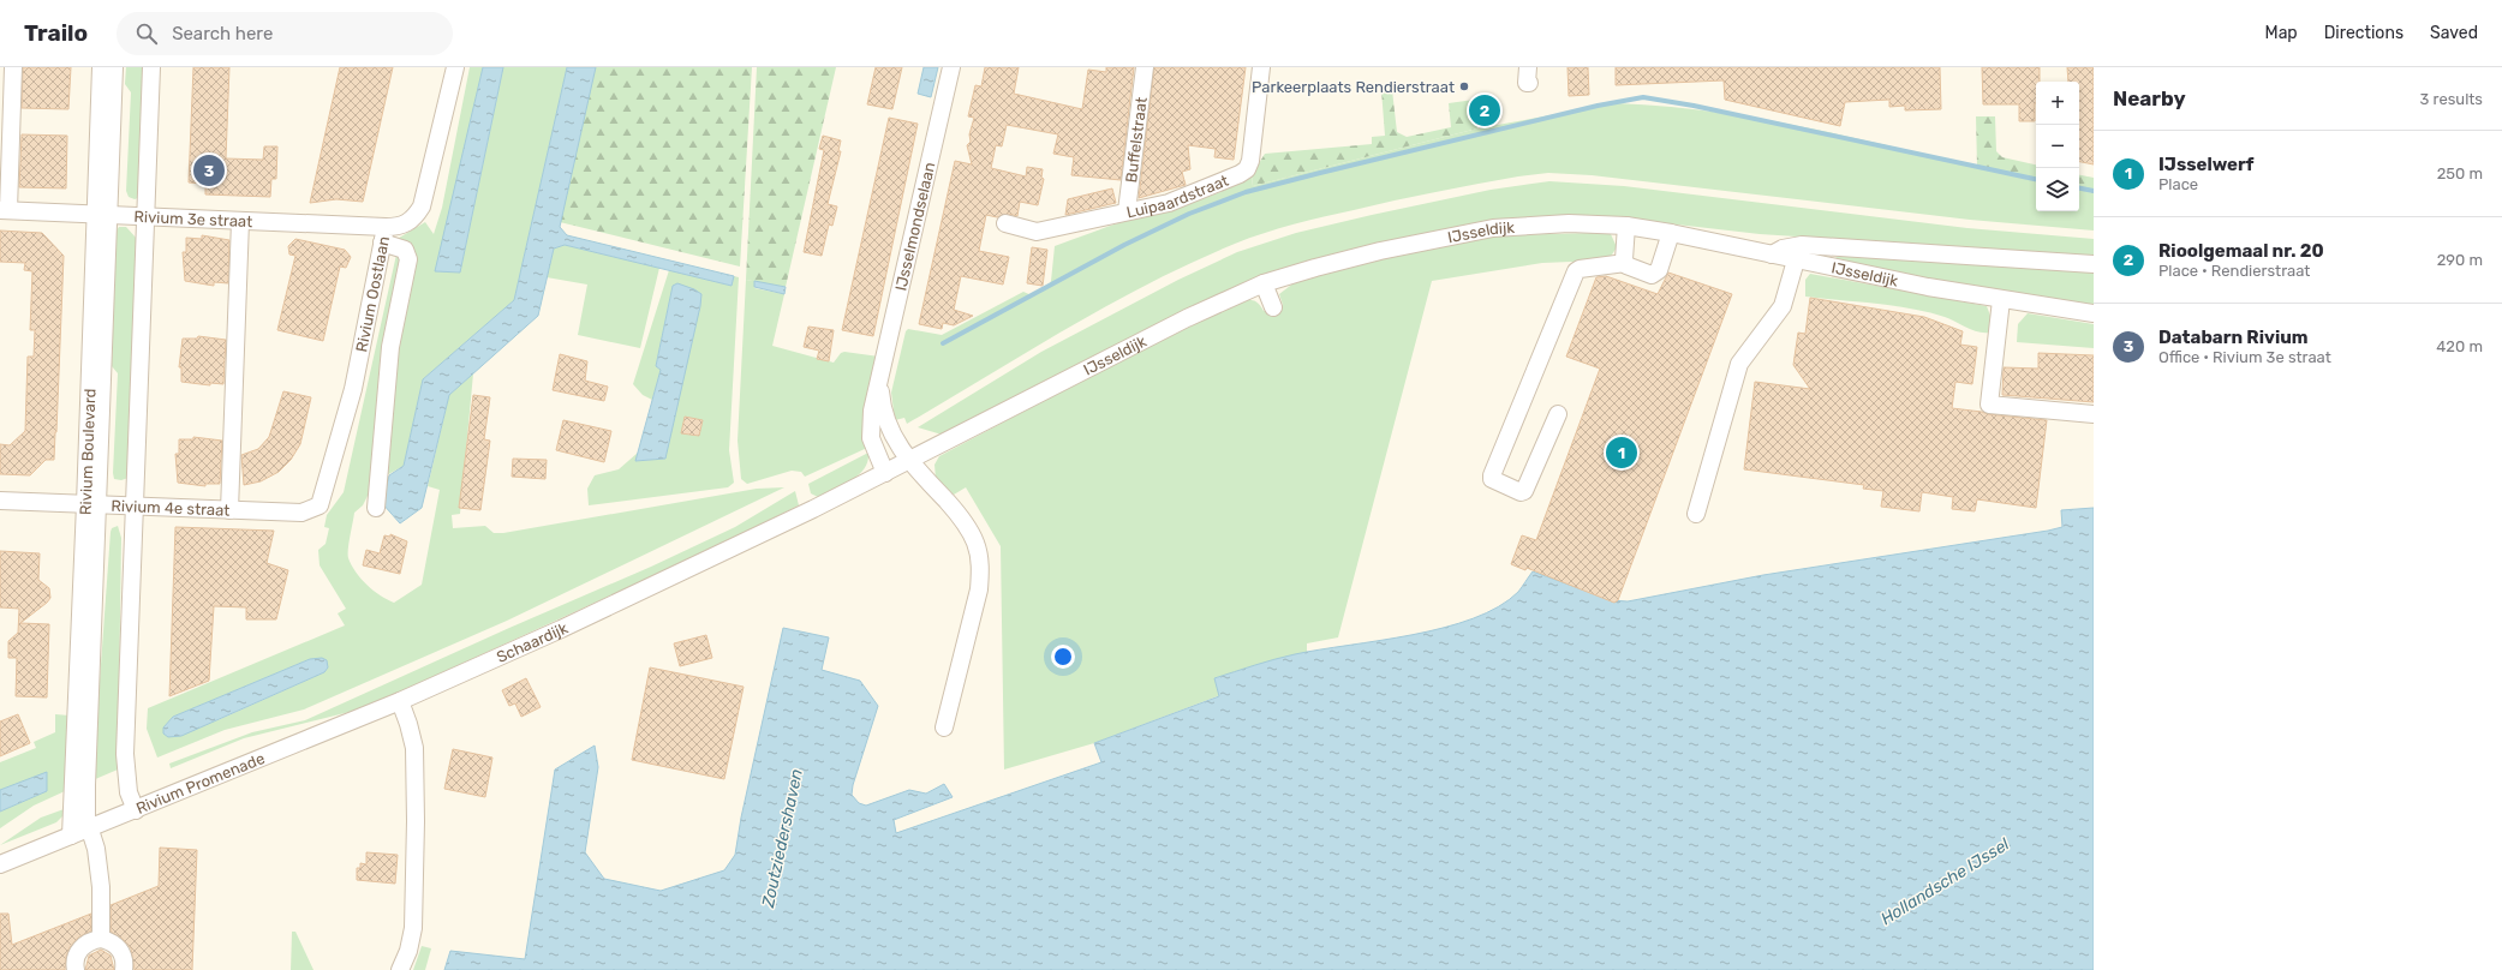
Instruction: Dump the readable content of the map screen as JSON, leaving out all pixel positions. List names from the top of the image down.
{
  "streets": {
    "street": [
      "Buffelstraat",
      "Luipaardstraat",
      "Rivium 3e straat",
      "IJsselmondselaan",
      "IJsseldijk",
      "Rivium Oostlaan",
      "Rivium Boulevard",
      "Rivium 4e straat",
      "Schaardijk",
      "Rivium Promenade"
    ]
  },
  "crossings": [
    ["Buffelstraat", "Luipaardstraat"],
    ["Rivium 3e straat", "Rivium Oostlaan"],
    ["Rivium 3e straat", "Rivium Boulevard"],
    ["IJsselmondselaan", "IJsseldijk"],
    ["IJsselmondselaan", "Schaardijk"],
    ["IJsseldijk", "Schaardijk"],
    ["Rivium Oostlaan", "Rivium 4e straat"],
    ["Rivium Boulevard", "Rivium 4e straat"],
    ["Rivium Boulevard", "Rivium Promenade"],
    ["Schaardijk", "Rivium Promenade"]
  ],
  "water": ["Zoutziedershaven", "Hollandsche IJssel"],
  "places": ["Parkeerplaats Rendierstraat"],
  "page": {
    "header": "Trailo",
    "search": "Search here",
    "nav": ["Map", "Directions", "Saved"],
    "heading": ["Nearby", "3 results"],
    "map_buttons": ["+", "−"],
    "pins": ["2", "3", "1"],
    "list": [
      {
        "mark": "1",
        "name": "IJsselwerf",
        "note": "Place",
        "value": "250 m"
      },
      {
        "mark": "2",
        "name": "Rioolgemaal nr. 20",
        "note": "Place · Rendierstraat",
        "value": "290 m"
      },
      {
        "mark": "3",
        "name": "Databarn Rivium",
        "note": "Office · Rivium 3e straat",
        "value": "420 m"
      }
    ]
  }
}
